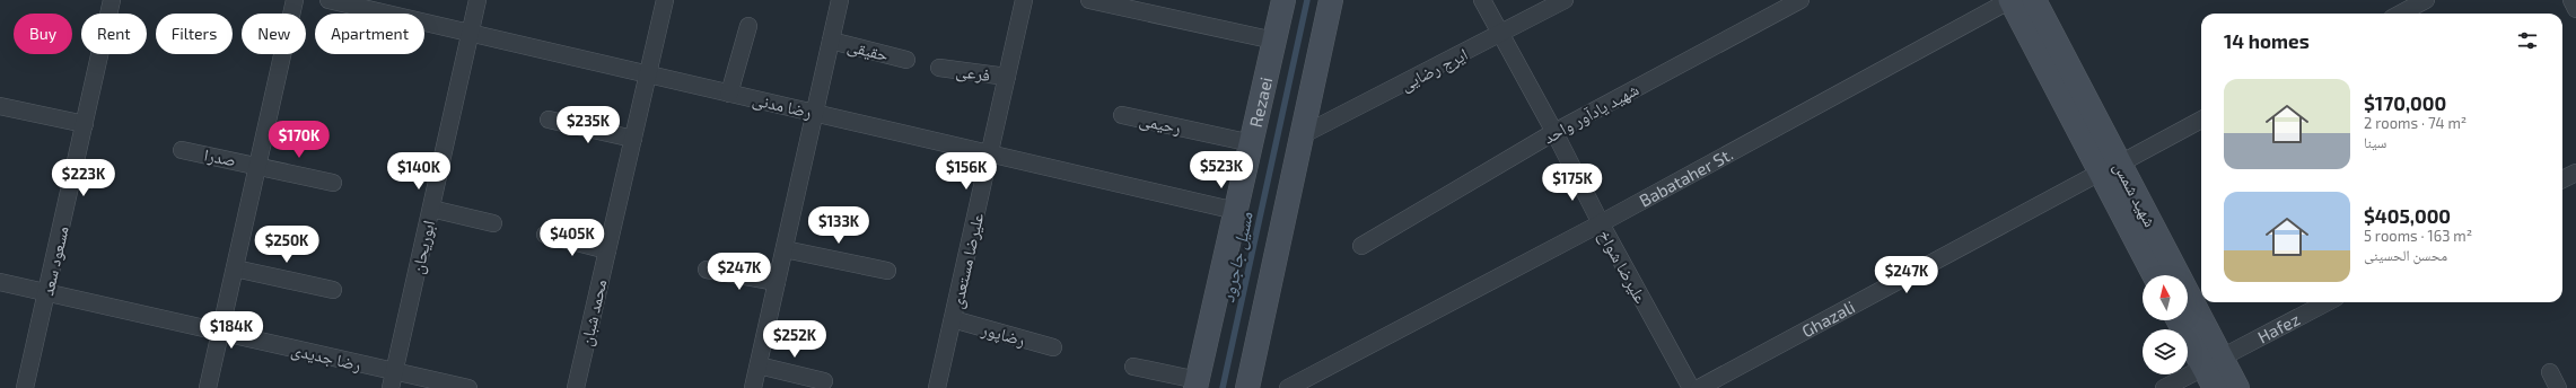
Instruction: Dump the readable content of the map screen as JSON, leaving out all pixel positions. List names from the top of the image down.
{
  "streets": {
    "main road": ["Rezaei", "شهید شمس"],
    "street": [
      "حقیقی",
      "ایرج رضایی",
      "فرعی",
      "رضا مدنی",
      "شهید یادآور واحد",
      "رحیمی",
      "صدرا",
      "Babataher St.",
      "ابوریحان",
      "مسعود سعد",
      "علیرضا مستعدی",
      "علیرضا شواخ",
      "محمد شبان",
      "Ghazali",
      "Hafez",
      "رضاپور",
      "رضا جدیدی"
    ]
  },
  "crossings": [
    ["ایرج رضایی", "علیرضا شواخ"],
    ["فرعی", "علیرضا مستعدی"],
    ["Rezaei", "رضا مدنی"],
    ["Rezaei", "رحیمی"],
    ["رضا مدنی", "ابوریحان"],
    ["رضا مدنی", "علیرضا مستعدی"],
    ["رضا مدنی", "محمد شبان"],
    ["شهید یادآور واحد", "علیرضا شواخ"],
    ["Babataher St.", "شهید شمس"],
    ["Babataher St.", "علیرضا شواخ"],
    ["شهید شمس", "Ghazali"],
    ["شهید شمس", "Hafez"],
    ["ابوریحان", "رضا جدیدی"],
    ["مسعود سعد", "رضا جدیدی"],
    ["علیرضا مستعدی", "رضاپور"]
  ],
  "water": ["مسیل جاجرود"],
  "north": "top",
  "page": {
    "chip": [
      "Buy",
      "Rent",
      "Filters",
      "New",
      "Apartment"
    ],
    "heading": "14 homes",
    "list": [
      {
        "name": "$170,000",
        "note": "2 rooms · 74 m² · سینا"
      },
      {
        "name": "$405,000",
        "note": "5 rooms · 163 m² · محسن الحسینی"
      }
    ],
    "price": [
      "$235K",
      "$170K",
      "$523K",
      "$140K",
      "$156K",
      "$223K",
      "$175K",
      "$133K",
      "$405K",
      "$250K",
      "$247K",
      "$247K",
      "$184K",
      "$252K"
    ]
  }
}
